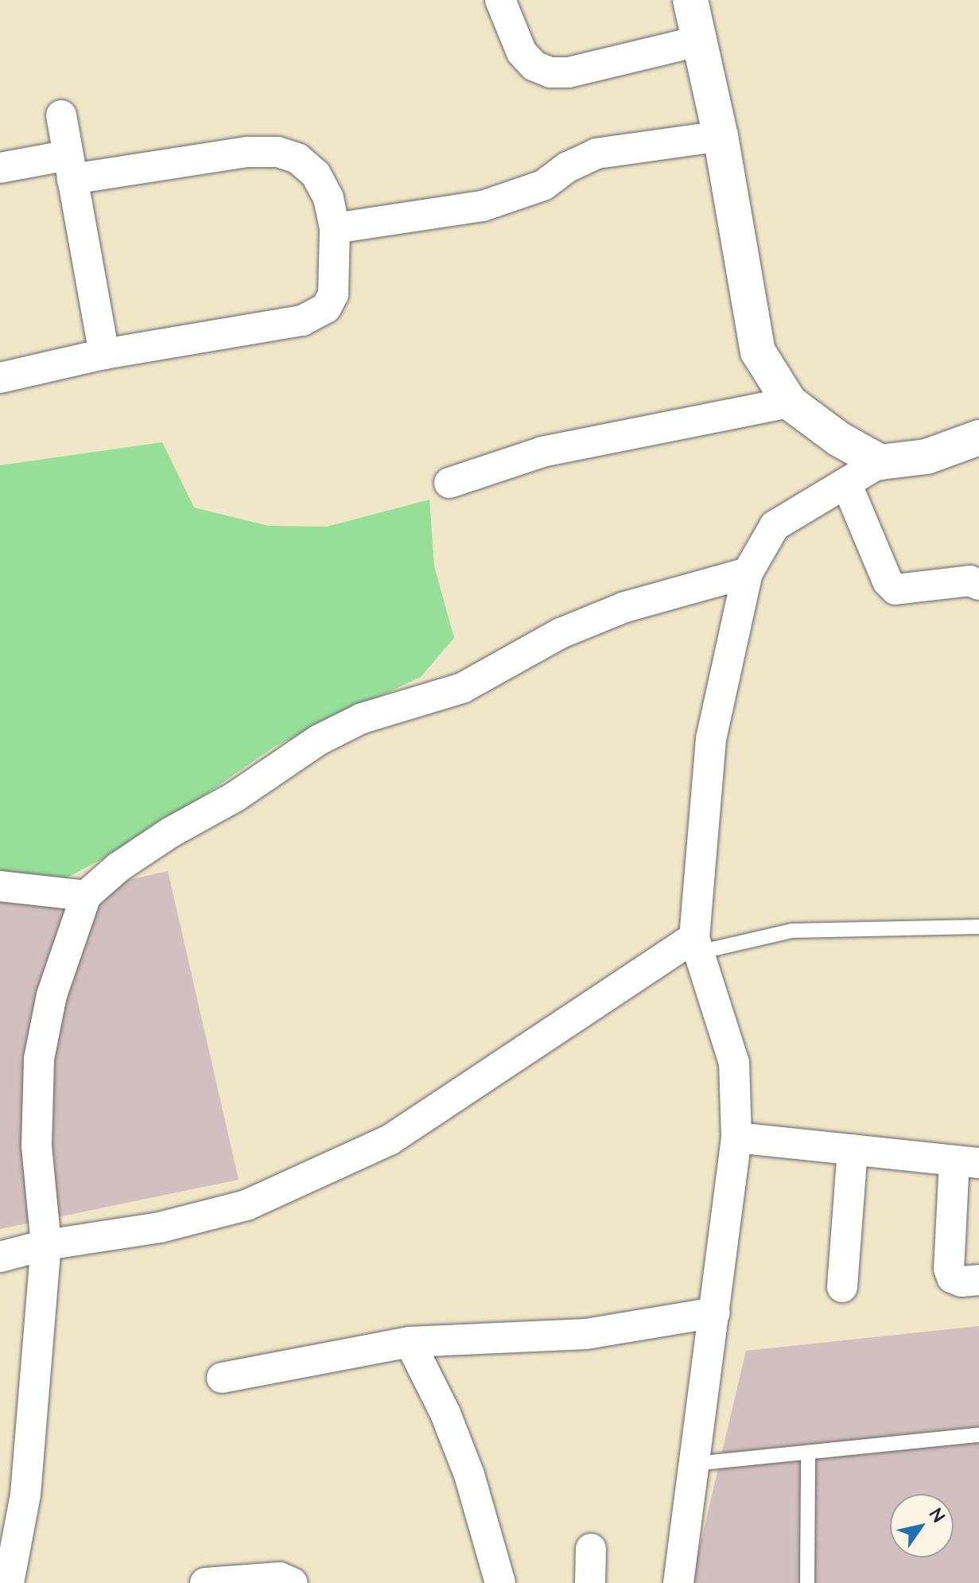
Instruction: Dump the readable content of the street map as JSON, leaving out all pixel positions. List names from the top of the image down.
{
  "north": "top right"
}
